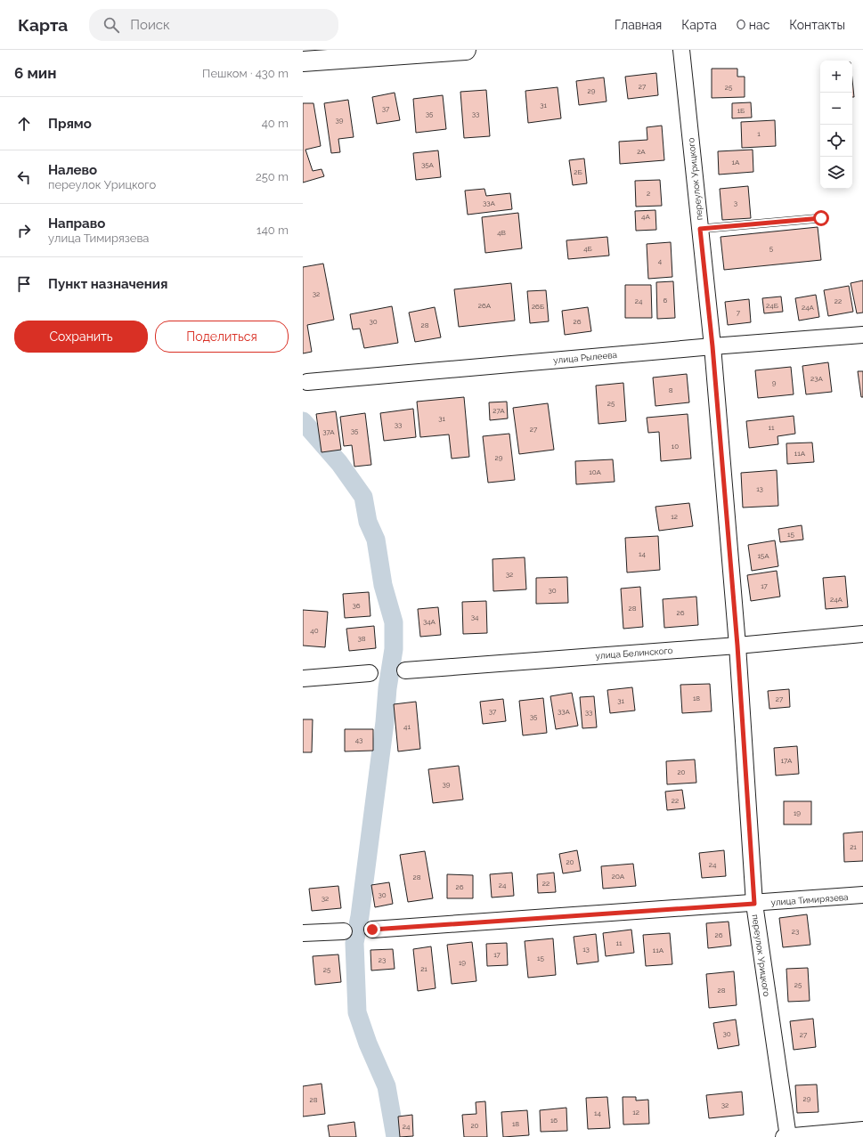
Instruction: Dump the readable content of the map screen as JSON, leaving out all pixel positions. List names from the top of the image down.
{
  "streets": {
    "street": [
      "переулок Урицкого",
      "улица Рылеева",
      "улица Белинского",
      "улица Тимирязева"
    ]
  },
  "crossings": [
    ["переулок Урицкого", "улица Рылеева"],
    ["переулок Урицкого", "улица Белинского"],
    ["переулок Урицкого", "улица Тимирязева"]
  ],
  "house_numbers": [
    "27",
    "25",
    "29",
    "31",
    "37",
    "1Б",
    "35",
    "33",
    "39",
    "1",
    "2А",
    "1А",
    "35А",
    "2Б",
    "2",
    "33А",
    "3",
    "4А",
    "4В",
    "4Б",
    "5",
    "4",
    "32",
    "6",
    "24",
    "22",
    "26А",
    "24Б",
    "26Б",
    "24А",
    "7",
    "30",
    "26",
    "28",
    "23А",
    "9",
    "8",
    "25",
    "27А",
    "31",
    "33",
    "11",
    "27",
    "35",
    "37А",
    "10",
    "11А",
    "29",
    "10А",
    "13",
    "12",
    "15",
    "14",
    "15А",
    "32",
    "17",
    "30",
    "24А",
    "36",
    "28",
    "26",
    "34",
    "34А",
    "40",
    "38",
    "18",
    "27",
    "31",
    "37",
    "33А",
    "33",
    "35",
    "41",
    "43",
    "17А",
    "20",
    "39",
    "22",
    "19",
    "21",
    "20",
    "24",
    "20А",
    "28",
    "22",
    "24",
    "26",
    "30",
    "32",
    "23",
    "26",
    "11",
    "13",
    "11А",
    "17",
    "15",
    "23",
    "19",
    "21",
    "25",
    "25",
    "28",
    "30",
    "27",
    "29",
    "28",
    "32",
    "12",
    "14",
    "16",
    "18",
    "20",
    "24"
  ],
  "page": {
    "header": "Карта",
    "search": "Поиск",
    "nav": [
      "Главная",
      "Карта",
      "О нас",
      "Контакты"
    ],
    "heading": ["6 мин", "Пешком · 430 m"],
    "map_buttons": ["+", "−"],
    "list": [
      ["Прямо", "40 m"],
      ["Налево", "переулок Урицкого", "250 m"],
      ["Направо", "улица Тимирязева", "140 m"],
      "Пункт назначения"
    ],
    "buttons": ["Сохранить", "Поделиться"]
  }
}
